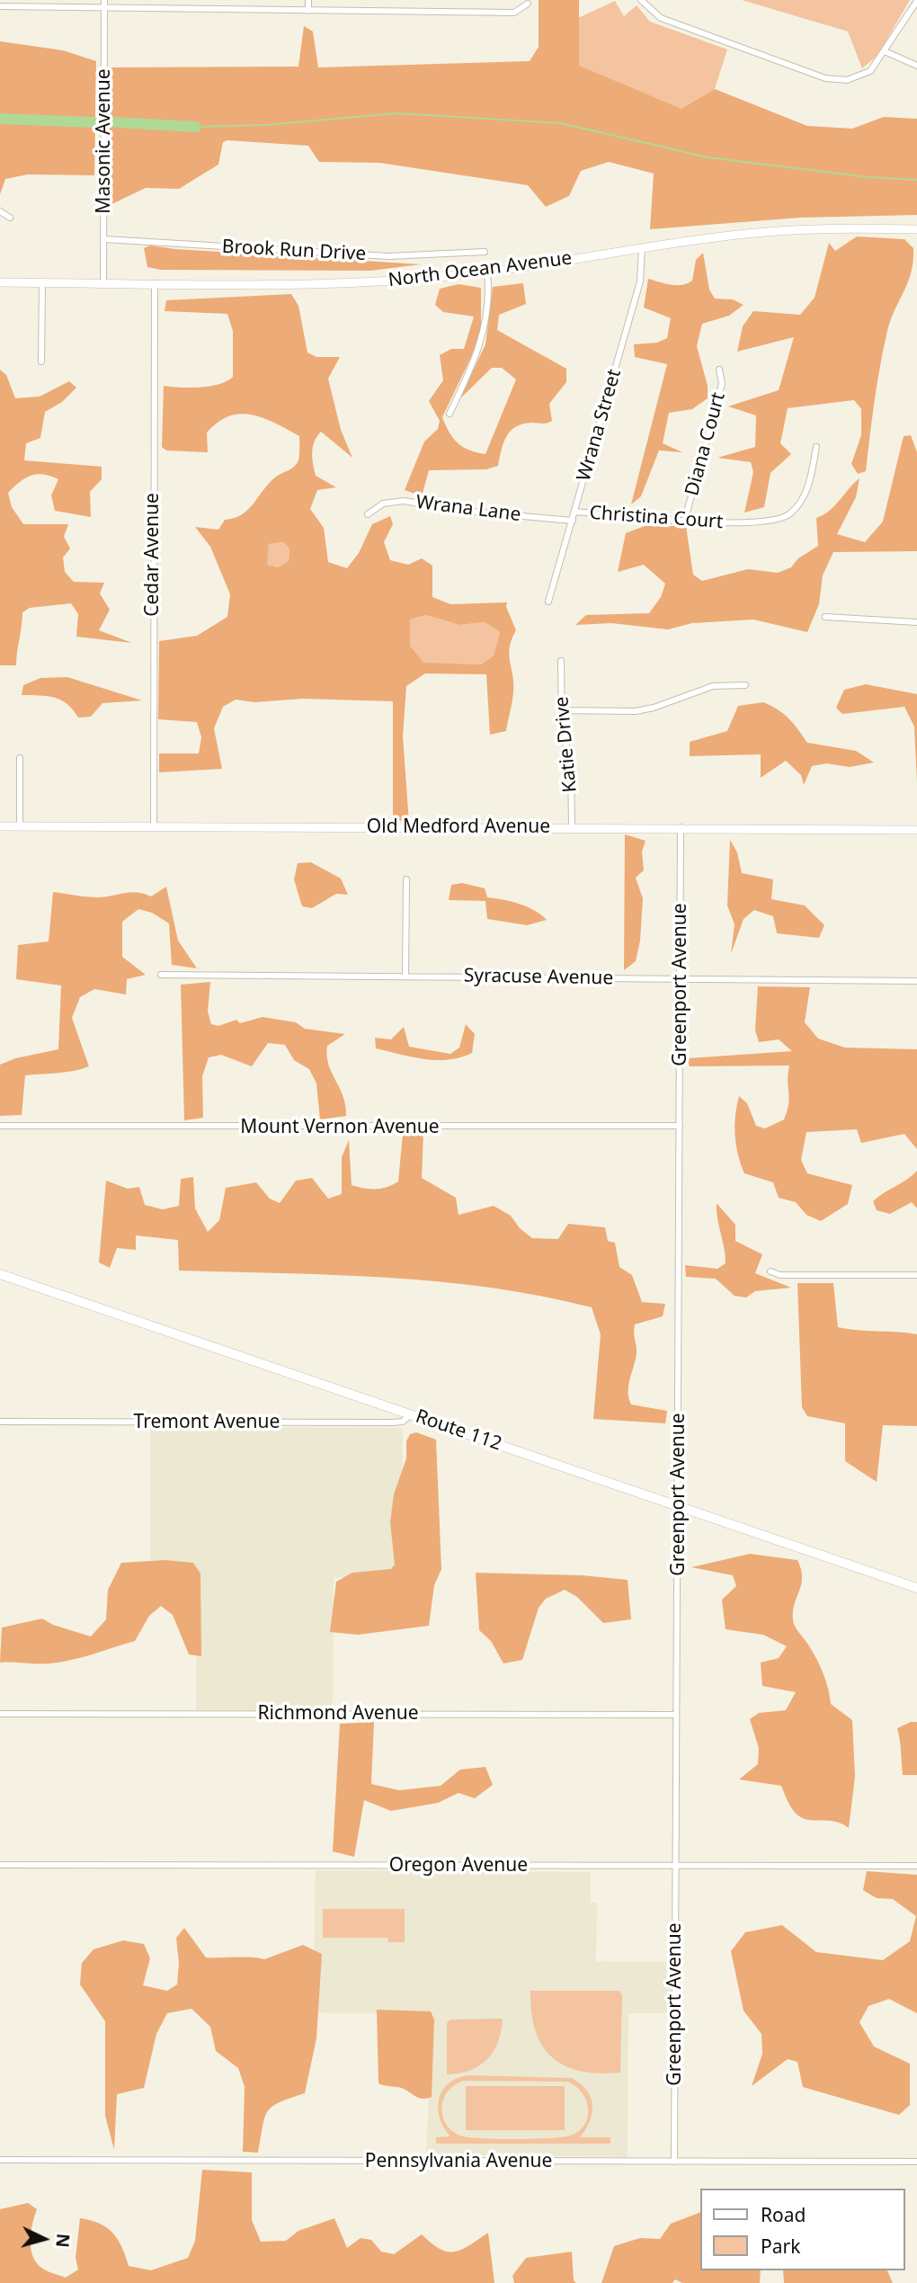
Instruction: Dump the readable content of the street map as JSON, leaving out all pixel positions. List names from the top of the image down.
{
  "streets": {
    "main road": ["North Ocean Avenue", "Old Medford Avenue", "Route 112"],
    "street": [
      "Masonic Avenue",
      "Brook Run Drive",
      "Wrana Street",
      "Diana Court",
      "Wrana Lane",
      "Christina Court",
      "Cedar Avenue",
      "Katie Drive",
      "Syracuse Avenue",
      "Greenport Avenue",
      "Mount Vernon Avenue",
      "Tremont Avenue",
      "Richmond Avenue",
      "Oregon Avenue",
      "Pennsylvania Avenue"
    ]
  },
  "crossings": [
    ["Masonic Avenue", "Brook Run Drive"],
    ["Masonic Avenue", "North Ocean Avenue"],
    ["North Ocean Avenue", "Wrana Street"],
    ["North Ocean Avenue", "Cedar Avenue"],
    ["Wrana Street", "Wrana Lane"],
    ["Wrana Street", "Christina Court"],
    ["Diana Court", "Christina Court"],
    ["Cedar Avenue", "Old Medford Avenue"],
    ["Katie Drive", "Old Medford Avenue"],
    ["Old Medford Avenue", "Greenport Avenue"],
    ["Syracuse Avenue", "Greenport Avenue"],
    ["Greenport Avenue", "Mount Vernon Avenue"],
    ["Greenport Avenue", "Route 112"],
    ["Greenport Avenue", "Richmond Avenue"],
    ["Greenport Avenue", "Oregon Avenue"],
    ["Greenport Avenue", "Pennsylvania Avenue"],
    ["Tremont Avenue", "Route 112"]
  ],
  "legend": ["Road", "Park"],
  "north": "right"
}
